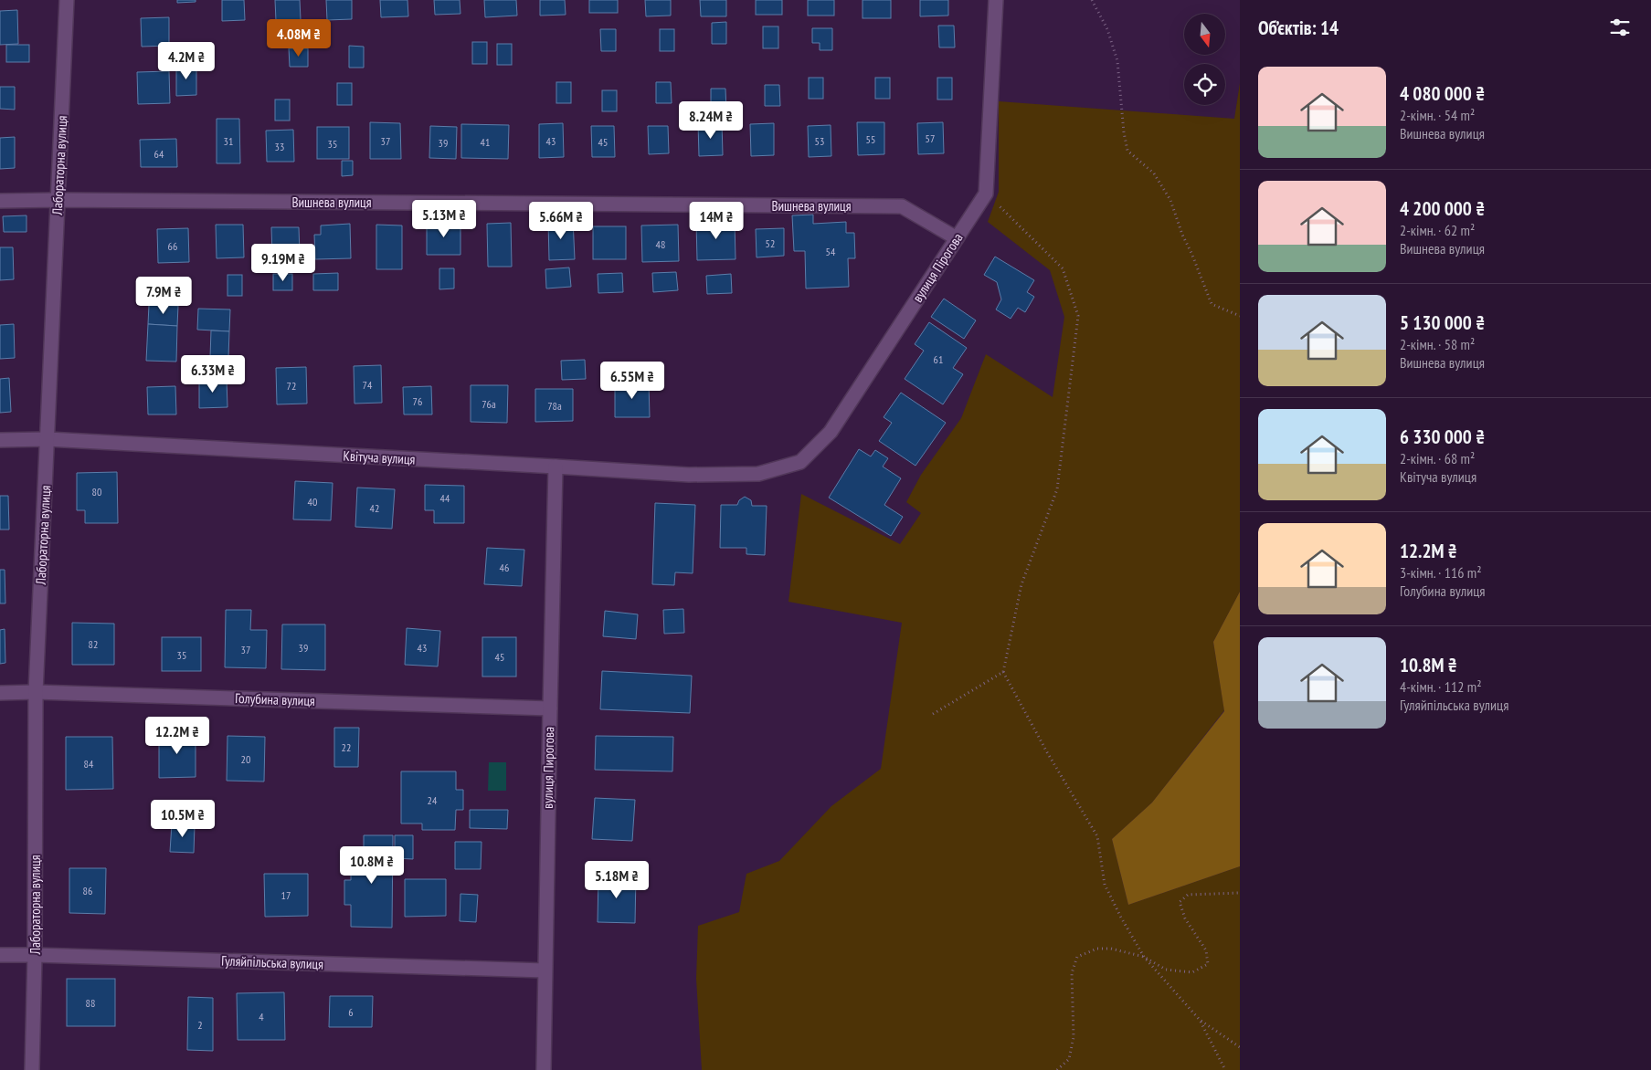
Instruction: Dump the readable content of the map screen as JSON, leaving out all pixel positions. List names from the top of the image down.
{
  "streets": {
    "street": [
      "Лабораторна вулиця",
      "Вишнева вулиця",
      "вулиця Пірогова",
      "Квітуча вулиця",
      "Голубина вулиця",
      "вулиця Пирогова",
      "Гуляйпільська вулиця"
    ]
  },
  "crossings": [
    ["Лабораторна вулиця", "Вишнева вулиця"],
    ["Лабораторна вулиця", "Квітуча вулиця"],
    ["Лабораторна вулиця", "Голубина вулиця"],
    ["Лабораторна вулиця", "Гуляйпільська вулиця"],
    ["Вишнева вулиця", "вулиця Пірогова"],
    ["вулиця Пірогова", "Квітуча вулиця"],
    ["Квітуча вулиця", "вулиця Пирогова"],
    ["Голубина вулиця", "вулиця Пирогова"],
    ["вулиця Пирогова", "Гуляйпільська вулиця"]
  ],
  "house_numbers": [
    "57",
    "55",
    "31",
    "37",
    "43",
    "53",
    "41",
    "45",
    "39",
    "35",
    "33",
    "64",
    "52",
    "48",
    "66",
    "54",
    "61",
    "74",
    "72",
    "76",
    "76а",
    "78а",
    "80",
    "44",
    "40",
    "42",
    "46",
    "82",
    "39",
    "43",
    "37",
    "35",
    "45",
    "22",
    "20",
    "84",
    "24",
    "86",
    "17",
    "88",
    "6",
    "4",
    "2"
  ],
  "north": "bottom",
  "page": {
    "heading": "Об’єктів: 14",
    "price": [
      "4.08M ₴",
      "4.2M ₴",
      "8.24M ₴",
      "5.13M ₴",
      "5.66M ₴",
      "14M ₴",
      "9.19M ₴",
      "7.9M ₴",
      "6.33M ₴",
      "6.55M ₴",
      "12.2M ₴",
      "10.5M ₴",
      "10.8M ₴",
      "5.18M ₴"
    ],
    "list": [
      {
        "name": "4 080 000 ₴",
        "note": "2-кімн. · 54 m² · Вишнева вулиця"
      },
      {
        "name": "4 200 000 ₴",
        "note": "2-кімн. · 62 m² · Вишнева вулиця"
      },
      {
        "name": "5 130 000 ₴",
        "note": "2-кімн. · 58 m² · Вишнева вулиця"
      },
      {
        "name": "6 330 000 ₴",
        "note": "2-кімн. · 68 m² · Квітуча вулиця"
      },
      {
        "name": "12.2M ₴",
        "note": "3-кімн. · 116 m² · Голубина вулиця"
      },
      {
        "name": "10.8M ₴",
        "note": "4-кімн. · 112 m² · Гуляйпільська вулиця"
      }
    ]
  }
}
